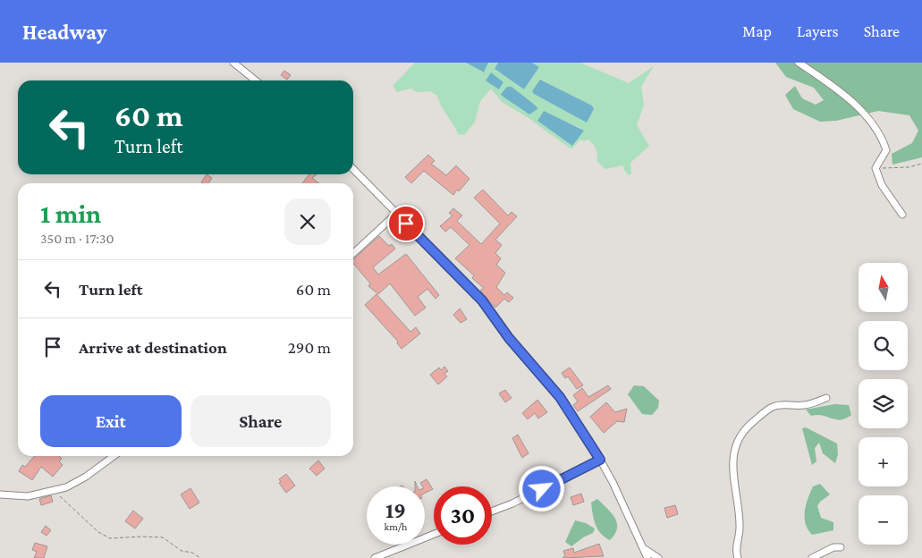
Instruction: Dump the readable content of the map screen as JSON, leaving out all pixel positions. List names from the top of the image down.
{
  "north": "top",
  "page": {
    "header": "Headway",
    "nav": ["Map", "Layers", "Share"],
    "turn": ["60 m", "Turn left"],
    "heading": ["1 min", "350 m · 17:30"],
    "list": [
      {
        "name": "Turn left",
        "value": "60 m"
      },
      {
        "name": "Arrive at destination",
        "value": "290 m"
      }
    ],
    "map_buttons": ["+", "−"],
    "buttons": ["Exit", "Share"],
    "speed": "19 km/h",
    "limit": "30"
  }
}
